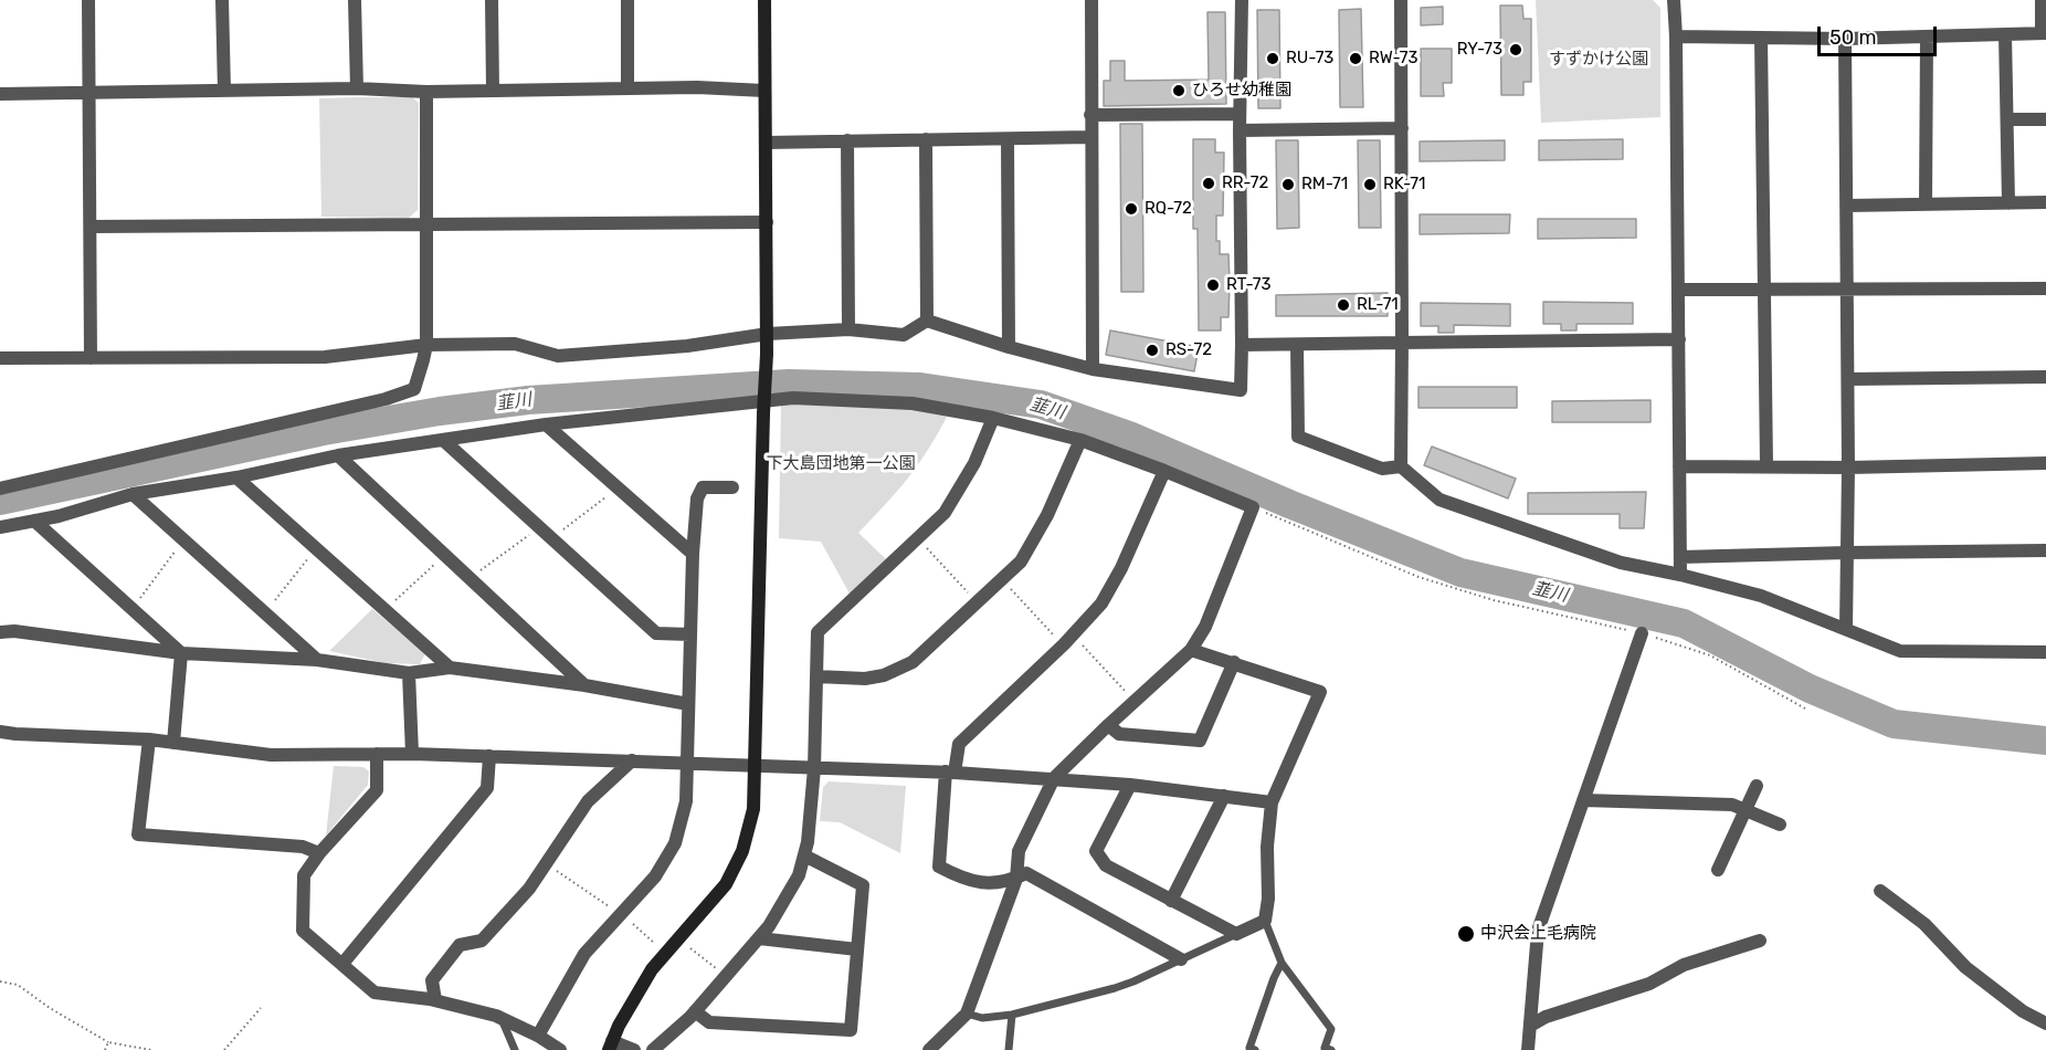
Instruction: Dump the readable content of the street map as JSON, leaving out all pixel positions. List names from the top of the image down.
{
  "water": ["韮川"],
  "parks": ["すずかけ公園", "下大島団地第一公園"],
  "places": [
    "RY-73",
    "RU-73",
    "RW-73",
    "ひろせ幼稚園",
    "RR-72",
    "RM-71",
    "RK-71",
    "RQ-72",
    "RT-73",
    "RL-71",
    "RS-72",
    "中沢会上毛病院"
  ],
  "scale_bar": "50 m"
}
